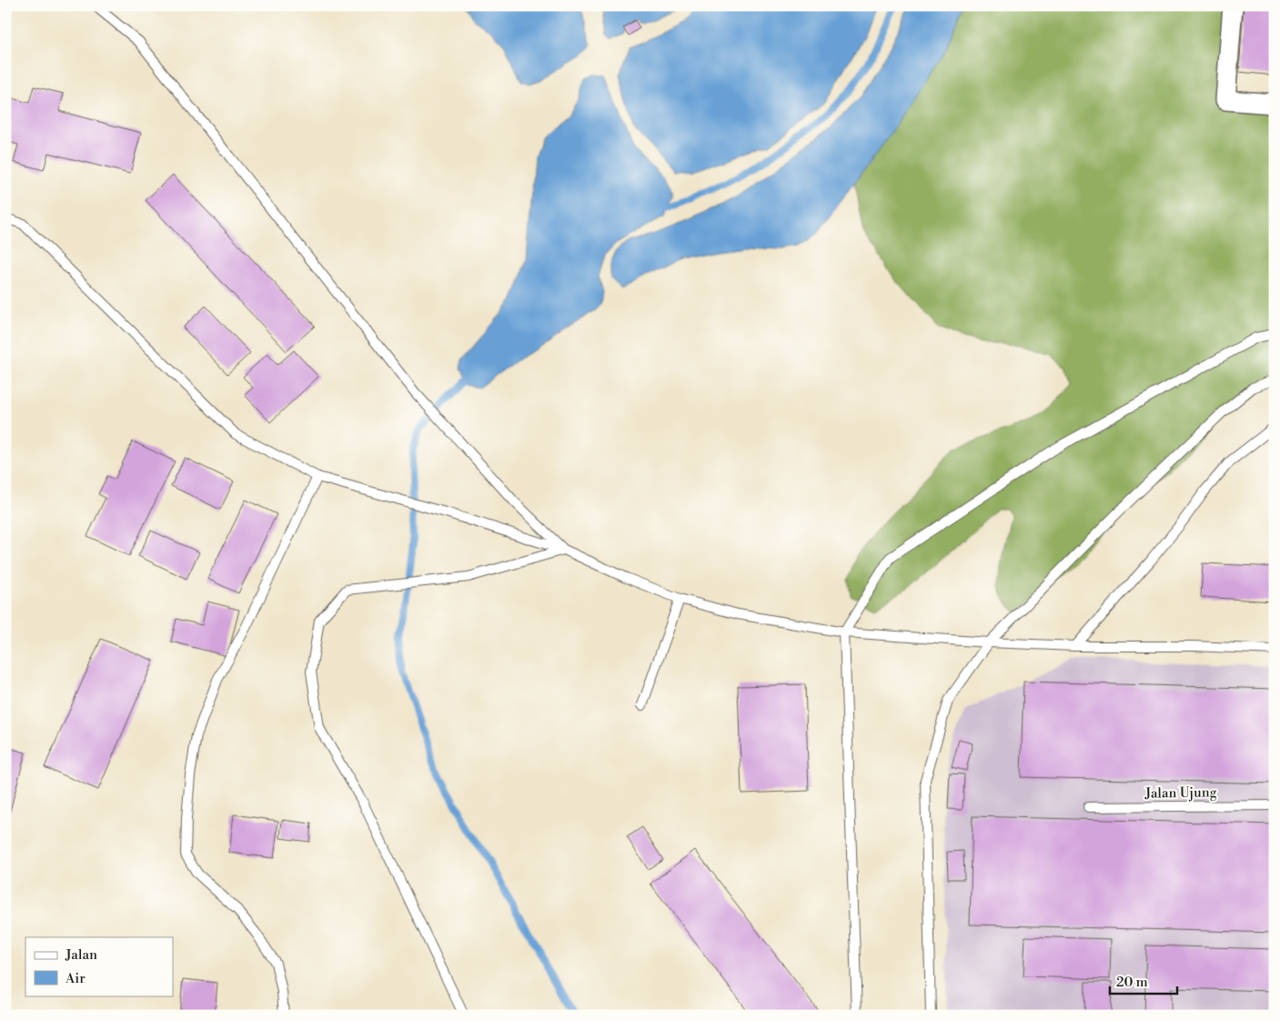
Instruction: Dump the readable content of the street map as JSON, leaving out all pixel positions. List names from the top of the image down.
{
  "streets": {
    "lane": ["Jalan Ujung"]
  },
  "legend": ["Jalan", "Air"],
  "scale_bar": "20 m"
}
